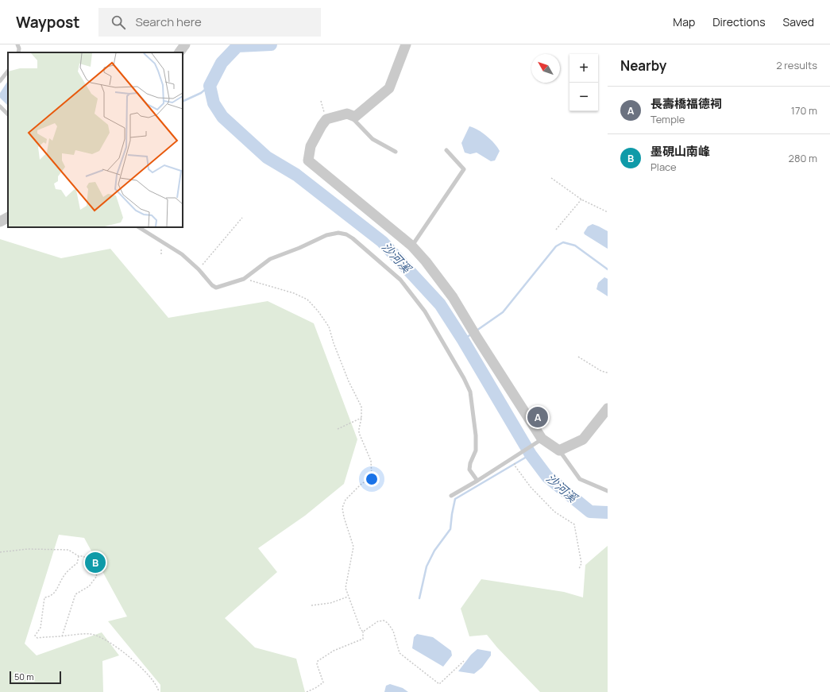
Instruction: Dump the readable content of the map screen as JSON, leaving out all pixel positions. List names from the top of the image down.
{
  "water": ["沙河溪"],
  "scale_bar": "50 m",
  "north": "top left",
  "page": {
    "header": "Waypost",
    "search": "Search here",
    "nav": ["Map", "Directions", "Saved"],
    "heading": ["Nearby", "2 results"],
    "map_buttons": ["+", "−"],
    "list": [
      {
        "mark": "A",
        "name": "長壽橋福德祠",
        "note": "Temple",
        "value": "170 m"
      },
      {
        "mark": "B",
        "name": "墨硯山南峰",
        "note": "Place",
        "value": "280 m"
      }
    ],
    "pins": ["A", "B"],
    "scale": "50 m"
  }
}
